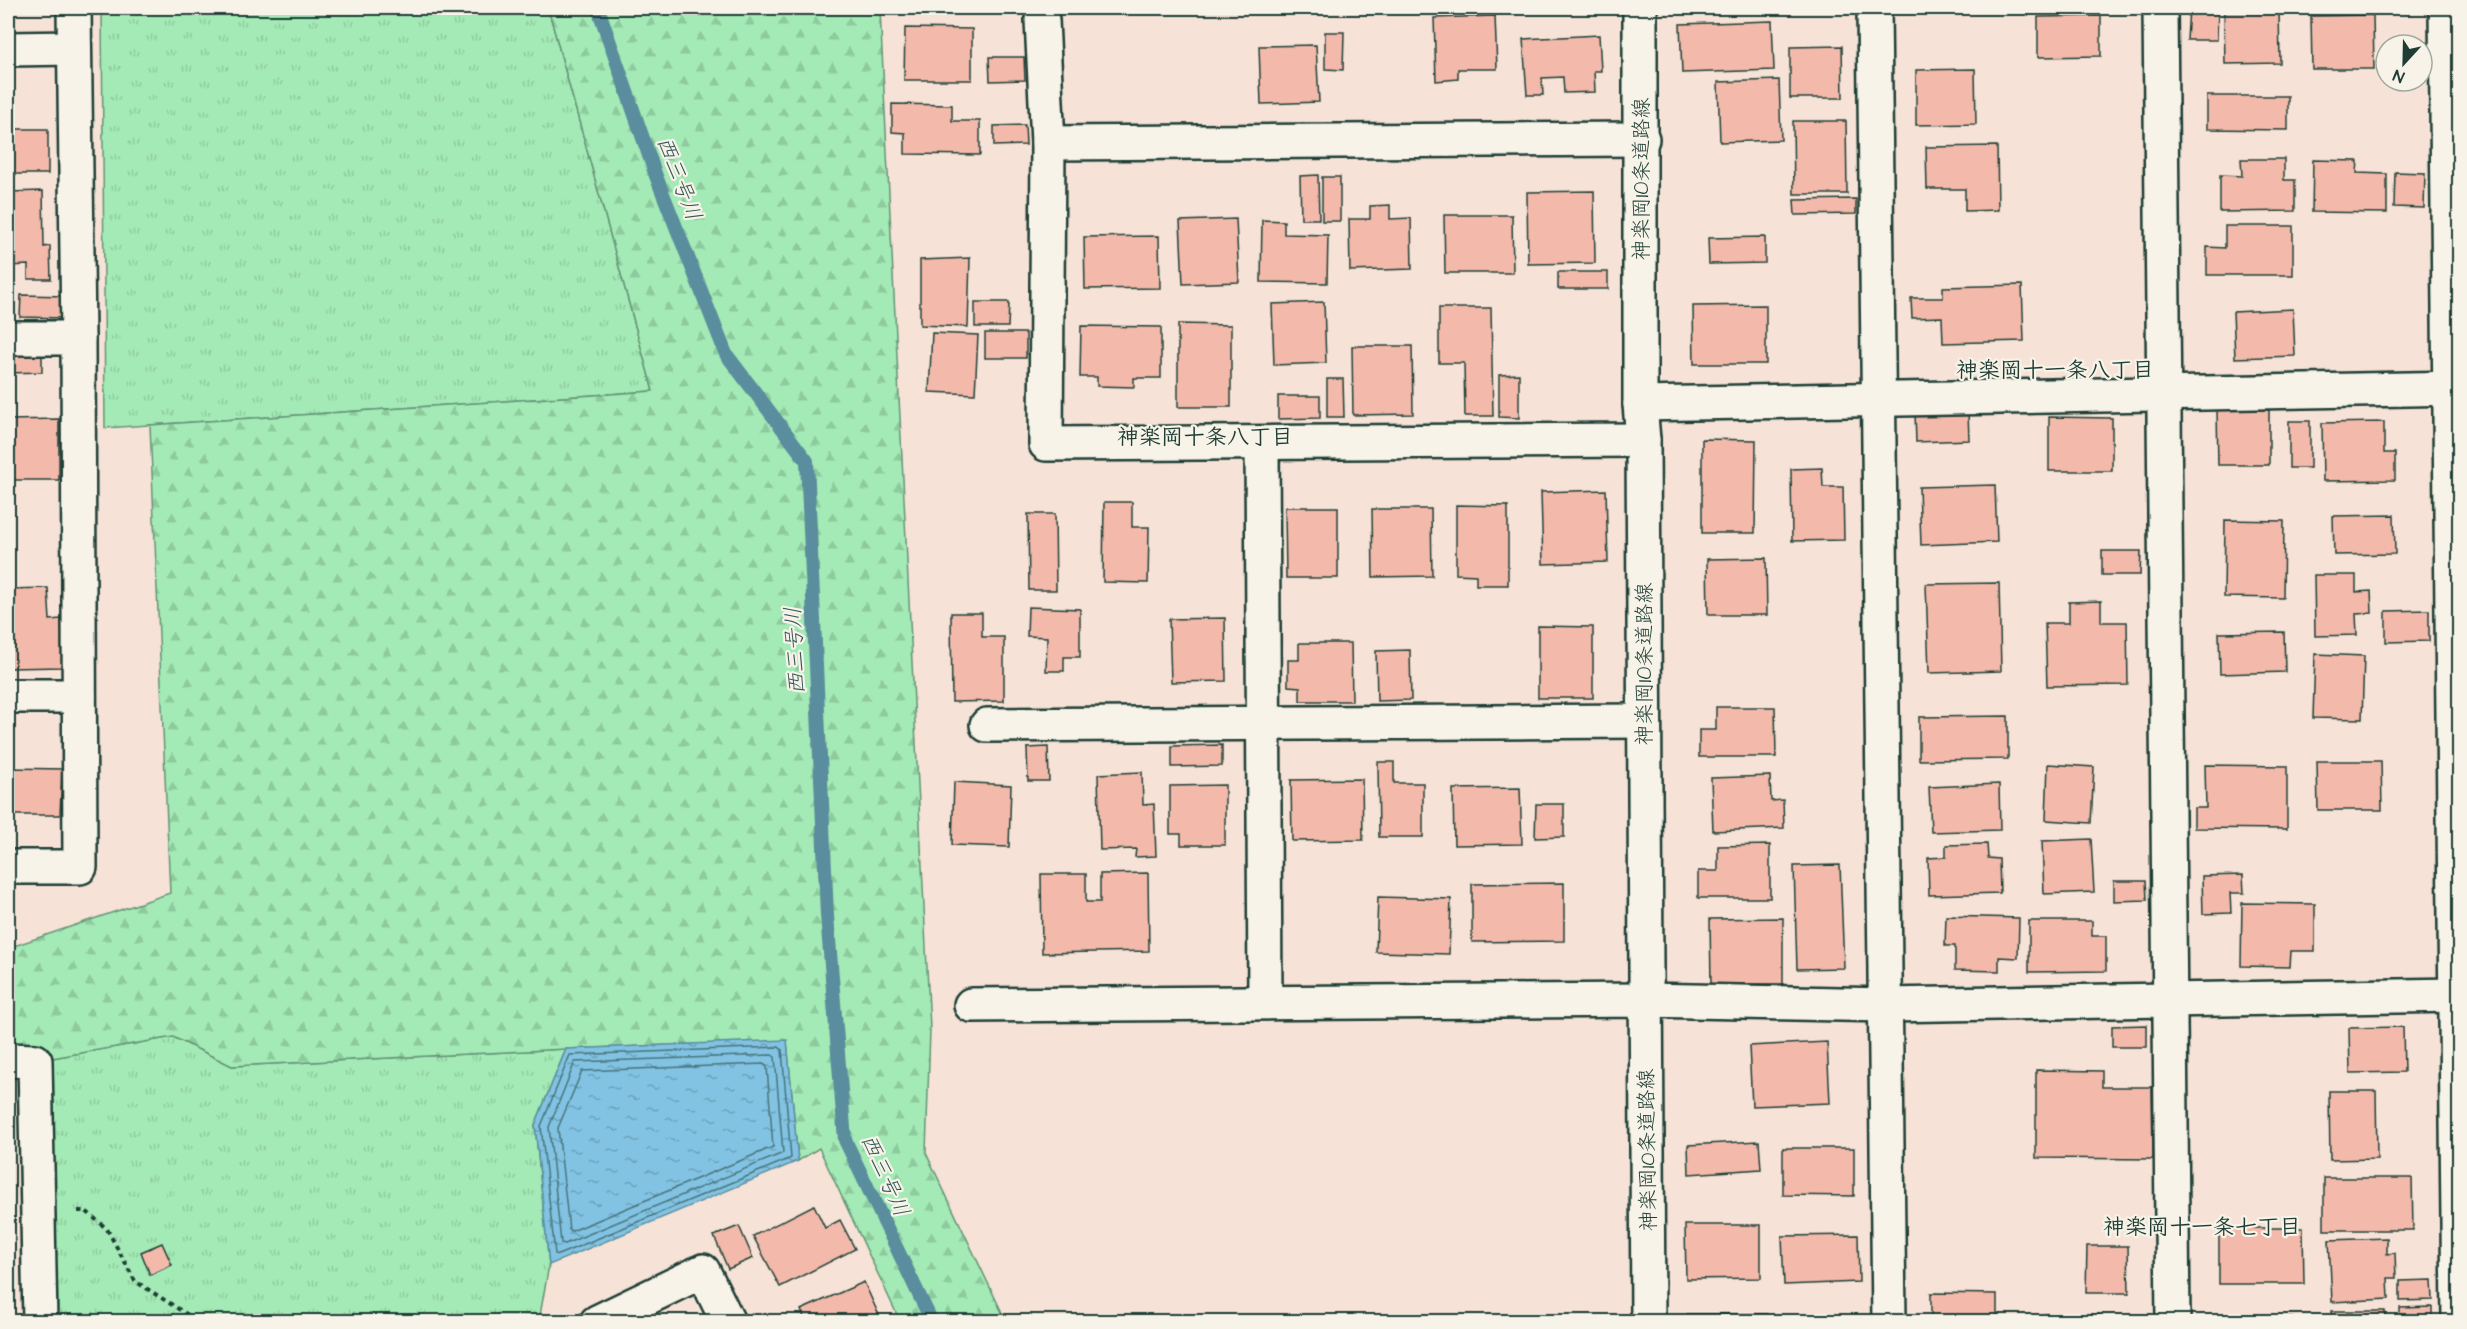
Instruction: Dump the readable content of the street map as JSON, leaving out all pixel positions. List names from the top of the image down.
{
  "streets": {
    "street": ["神楽岡10条道路線"]
  },
  "districts": ["神楽岡十一条八丁目", "神楽岡十条八丁目", "神楽岡十一条七丁目"],
  "water": ["西三号川"],
  "north": "bottom"
}
